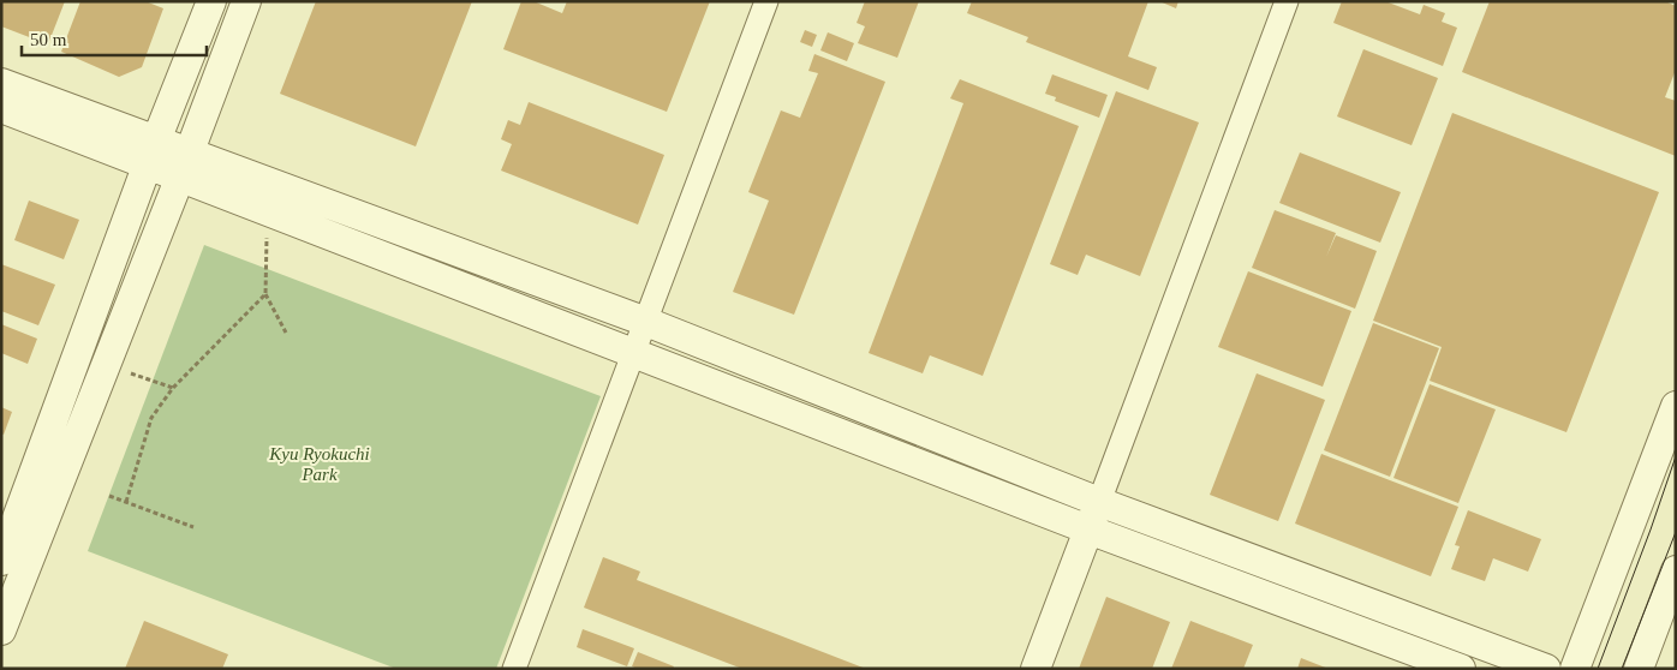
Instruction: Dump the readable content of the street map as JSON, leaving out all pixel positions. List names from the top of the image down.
{
  "parks": ["Kyu Ryokuchi Park"],
  "scale_bar": "50 m"
}
